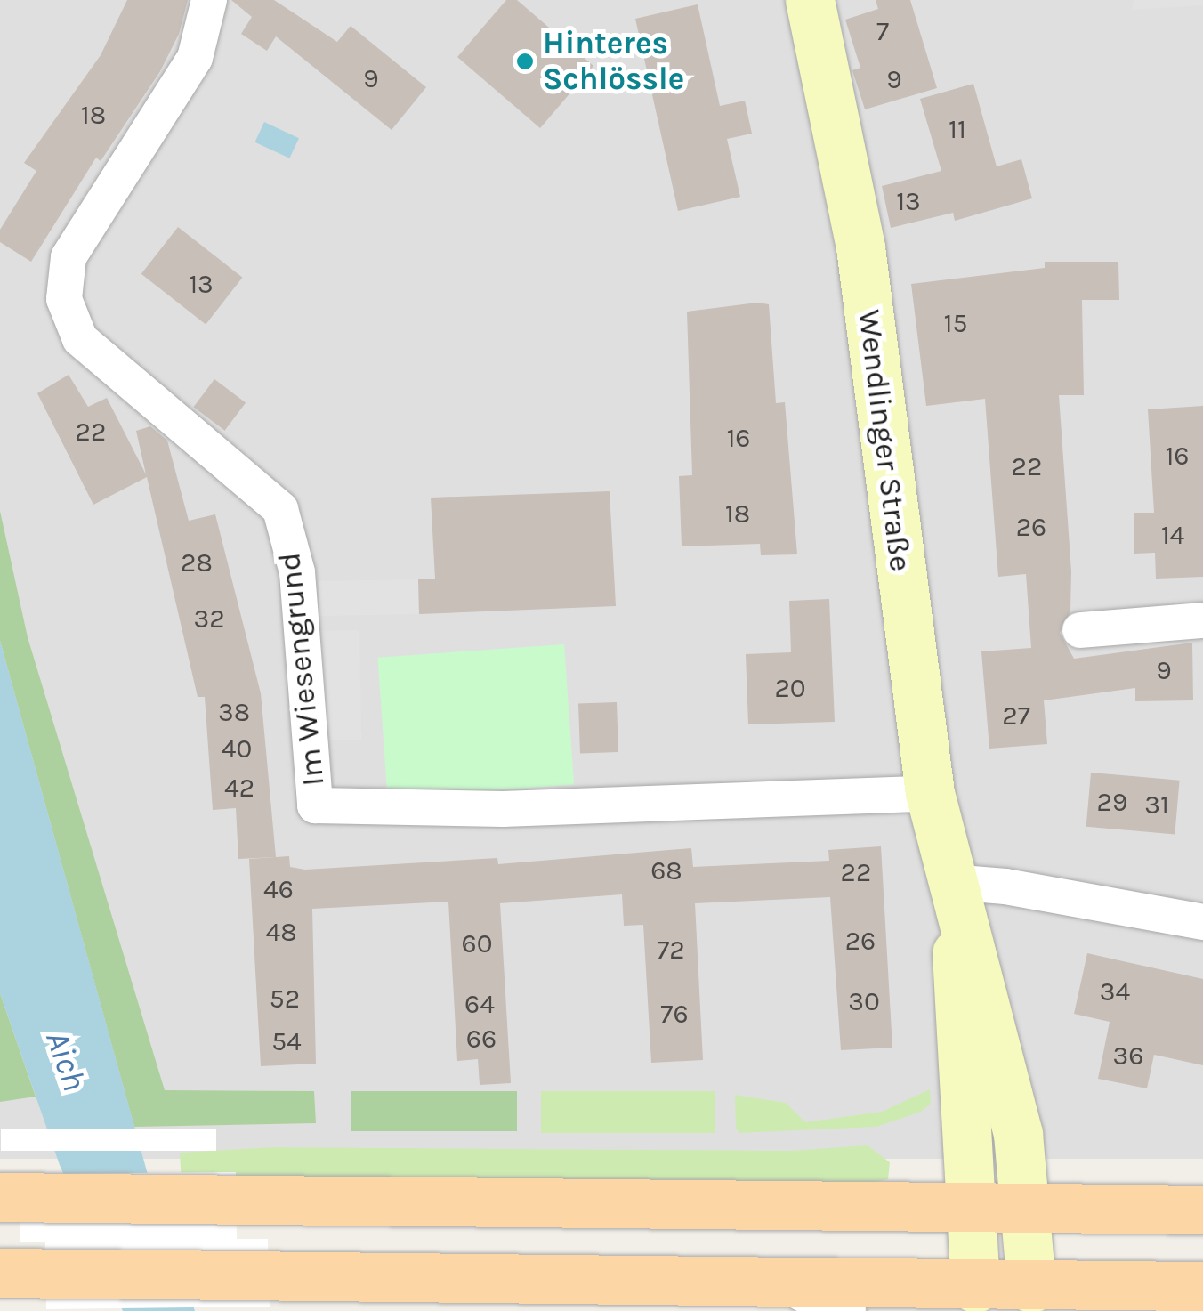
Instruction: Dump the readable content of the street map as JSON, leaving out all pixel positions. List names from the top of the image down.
{
  "streets": {
    "main road": ["Wendlinger Straße"],
    "street": ["Im Wiesengrund"]
  },
  "crossings": [
    ["Wendlinger Straße", "Im Wiesengrund"]
  ],
  "water": ["Aich"],
  "places": ["Hinteres Schlössle"],
  "house_numbers": [
    "7",
    "9",
    "9",
    "18",
    "11",
    "13",
    "13",
    "15",
    "22",
    "16",
    "16",
    "22",
    "18",
    "26",
    "14",
    "28",
    "32",
    "9",
    "20",
    "38",
    "27",
    "40",
    "42",
    "29",
    "31",
    "68",
    "22",
    "46",
    "48",
    "26",
    "60",
    "72",
    "34",
    "52",
    "30",
    "64",
    "76",
    "66",
    "54",
    "36"
  ]
}
